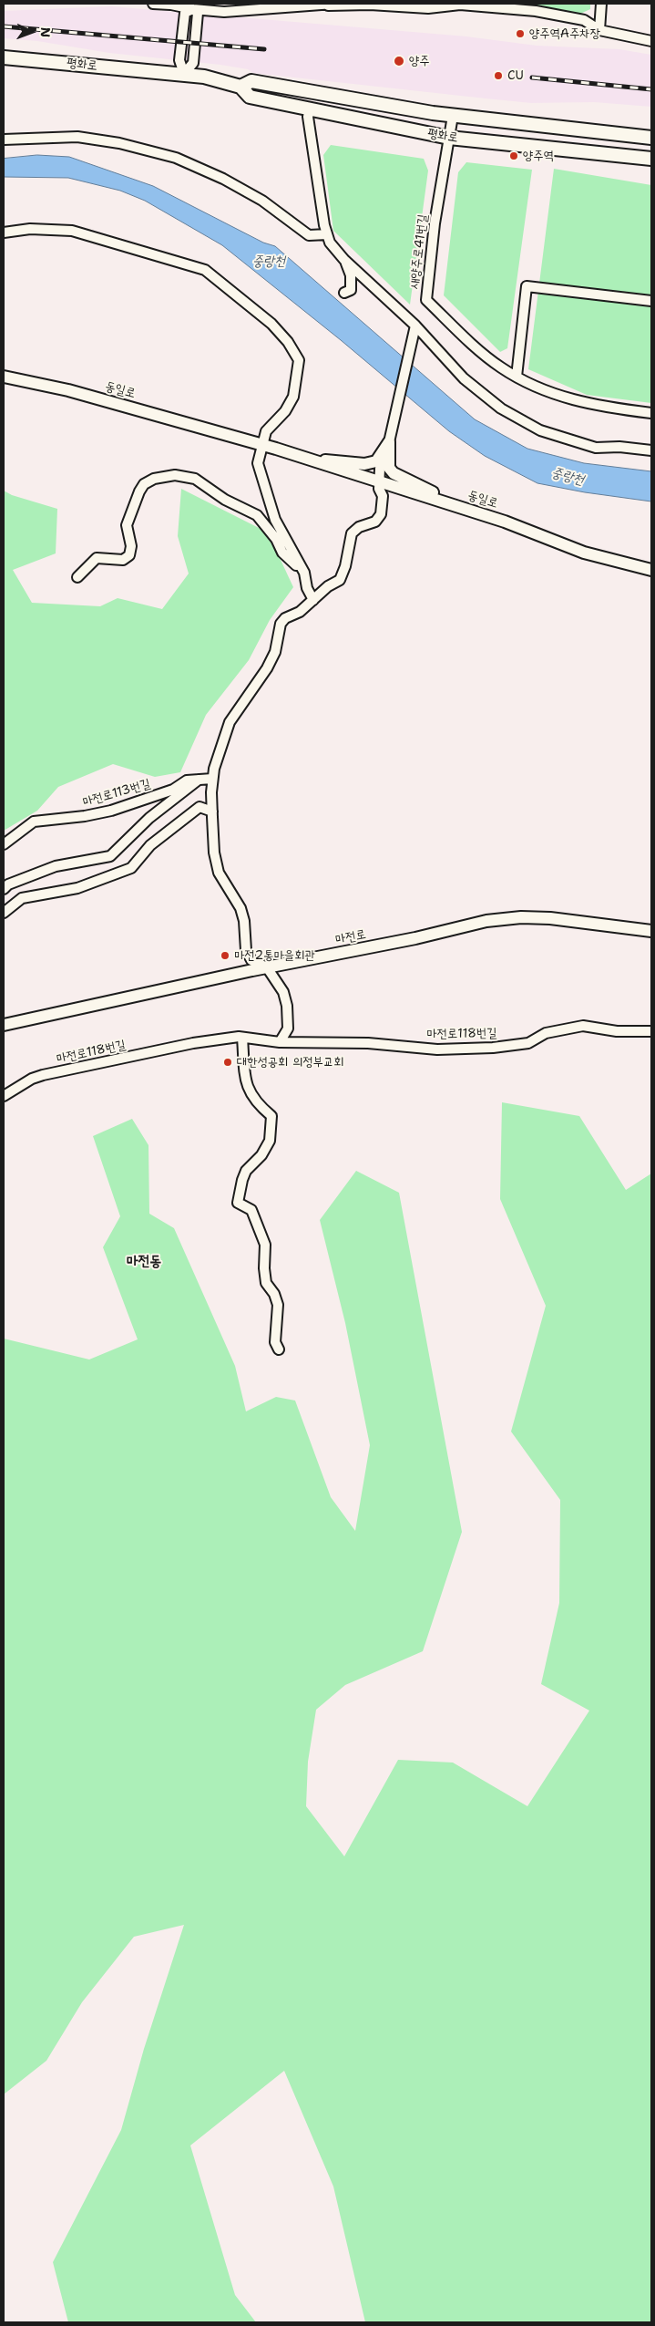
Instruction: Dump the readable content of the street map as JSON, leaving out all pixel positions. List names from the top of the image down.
{
  "streets": {
    "main road": ["평화로"],
    "street": [
      "새양주로41번길",
      "동일로",
      "마전로113번길",
      "마전로",
      "마전로118번길"
    ]
  },
  "crossings": [
    ["평화로", "새양주로41번길"]
  ],
  "districts": ["마전동"],
  "water": ["중랑천"],
  "places": [
    "양주역A주차장",
    "양주",
    "CU",
    "양주역",
    "마전2통마을회관",
    "대한성공회 의정부교회"
  ],
  "north": "right"
}
